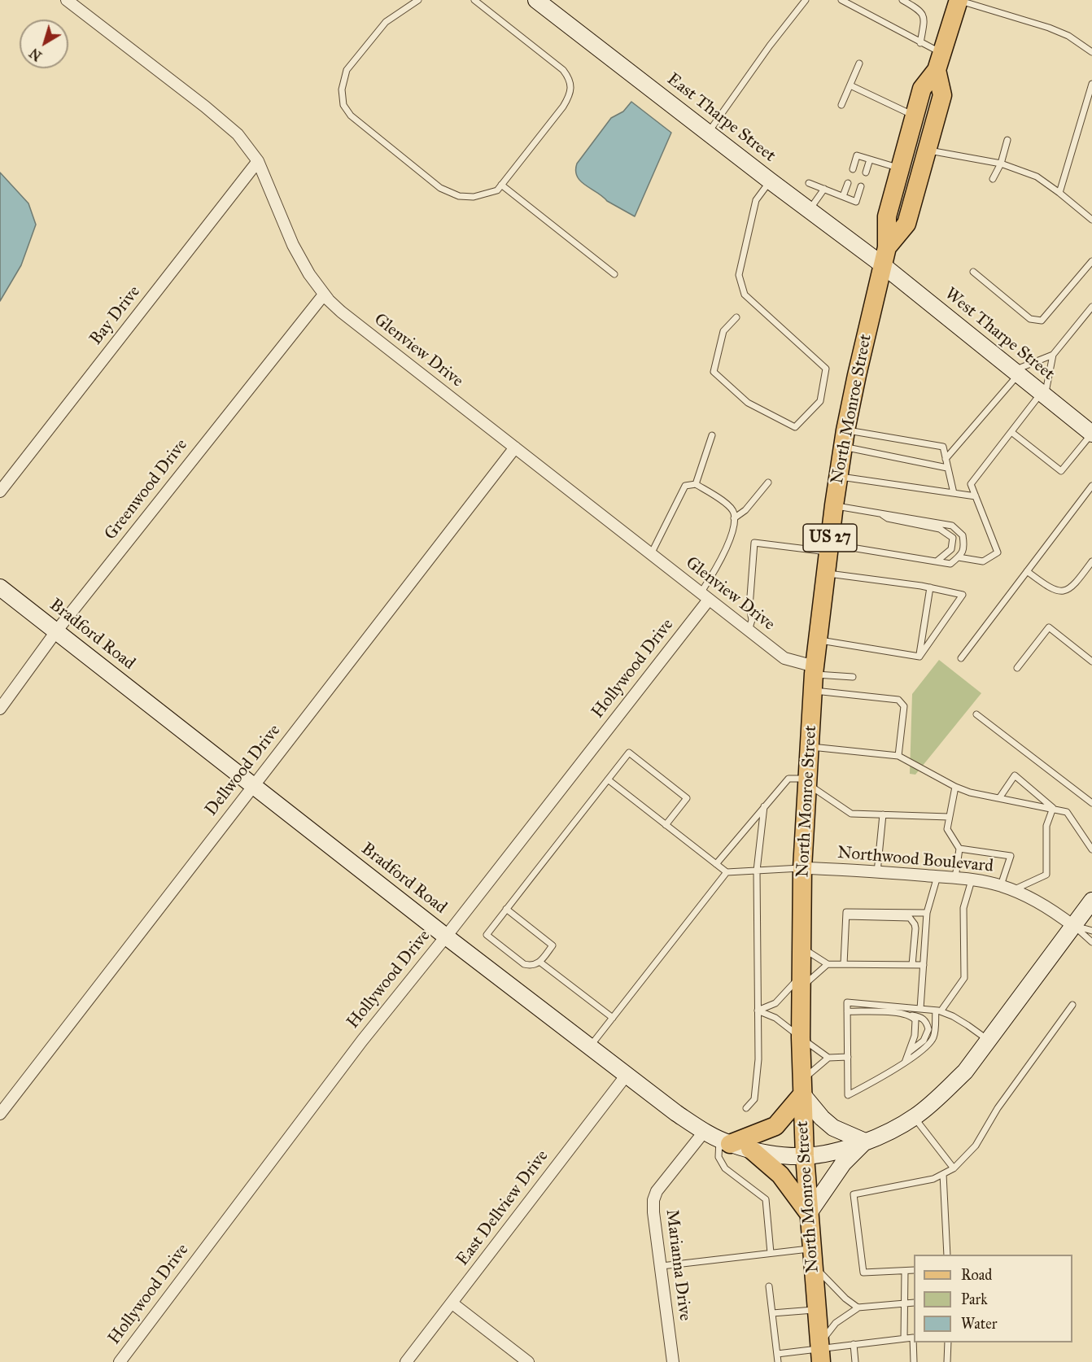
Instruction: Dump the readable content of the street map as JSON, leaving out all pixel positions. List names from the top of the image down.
{
  "streets": {
    "main road": [
      "East Tharpe Street",
      "West Tharpe Street",
      "North Monroe Street",
      "US 27",
      "Bradford Road"
    ],
    "street": [
      "Bay Drive",
      "Glenview Drive",
      "Greenwood Drive",
      "Hollywood Drive",
      "Dellwood Drive",
      "Northwood Boulevard",
      "East Dellview Drive",
      "Marianna Drive"
    ]
  },
  "crossings": [
    ["East Tharpe Street", "West Tharpe Street"],
    ["East Tharpe Street", "North Monroe Street"],
    ["Bay Drive", "Glenview Drive"],
    ["West Tharpe Street", "North Monroe Street"],
    ["Glenview Drive", "North Monroe Street"],
    ["Glenview Drive", "Greenwood Drive"],
    ["Glenview Drive", "Hollywood Drive"],
    ["Glenview Drive", "Dellwood Drive"],
    ["North Monroe Street", "Bradford Road"],
    ["North Monroe Street", "Northwood Boulevard"],
    ["Greenwood Drive", "Bradford Road"],
    ["Bradford Road", "Hollywood Drive"],
    ["Bradford Road", "Dellwood Drive"],
    ["Bradford Road", "East Dellview Drive"],
    ["Bradford Road", "Marianna Drive"]
  ],
  "legend": ["Road", "Park", "Water"],
  "north": "bottom left"
}
